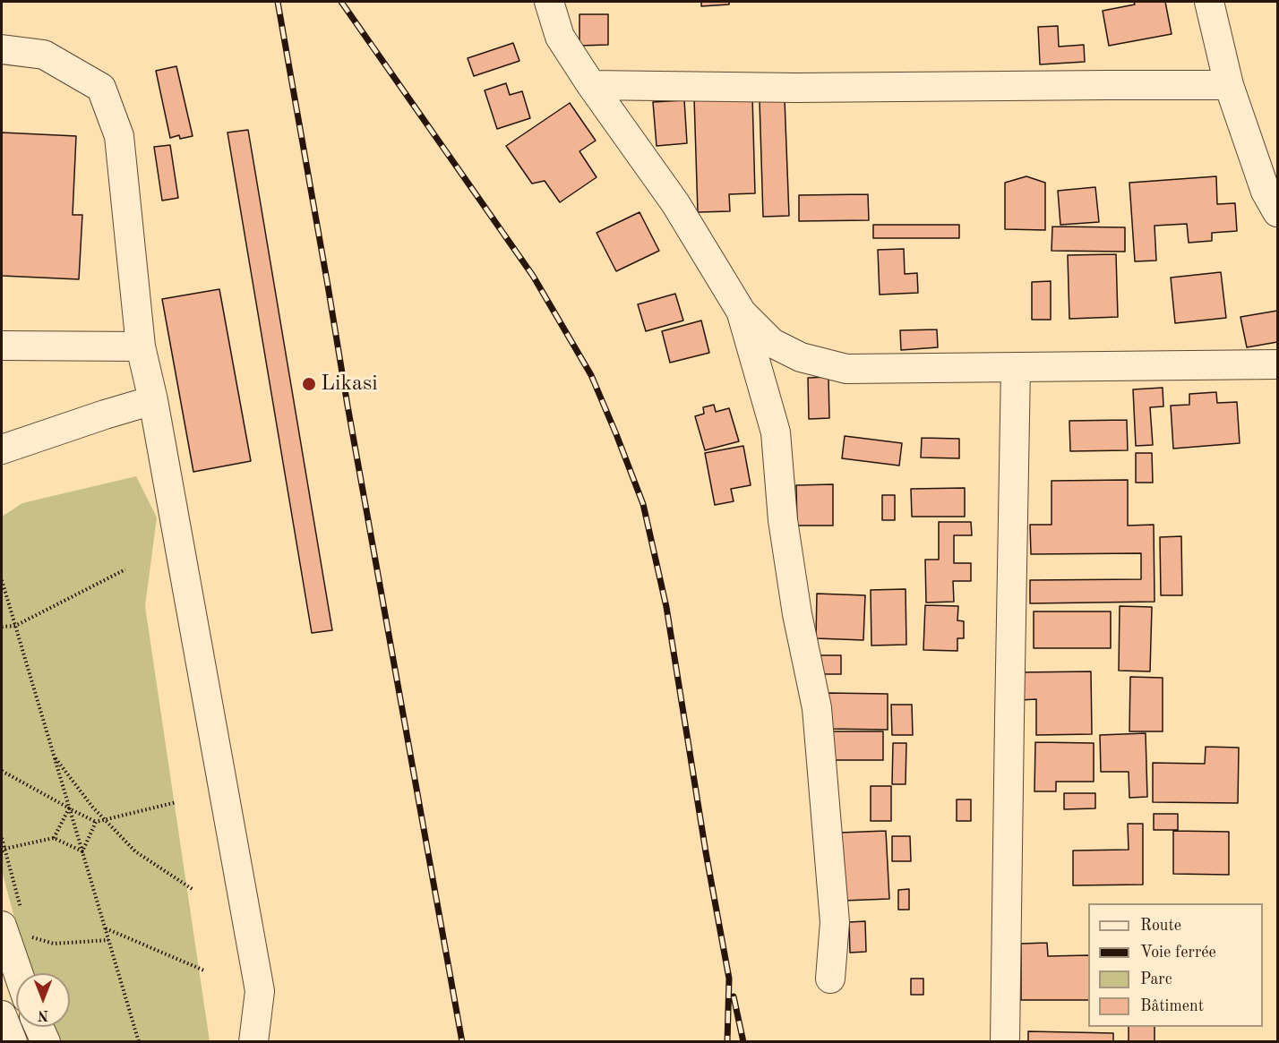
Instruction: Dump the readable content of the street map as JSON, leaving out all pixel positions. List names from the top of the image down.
{
  "places": ["Likasi"],
  "legend": [
    "Route",
    "Voie ferrée",
    "Parc",
    "Bâtiment"
  ],
  "north": "bottom"
}
